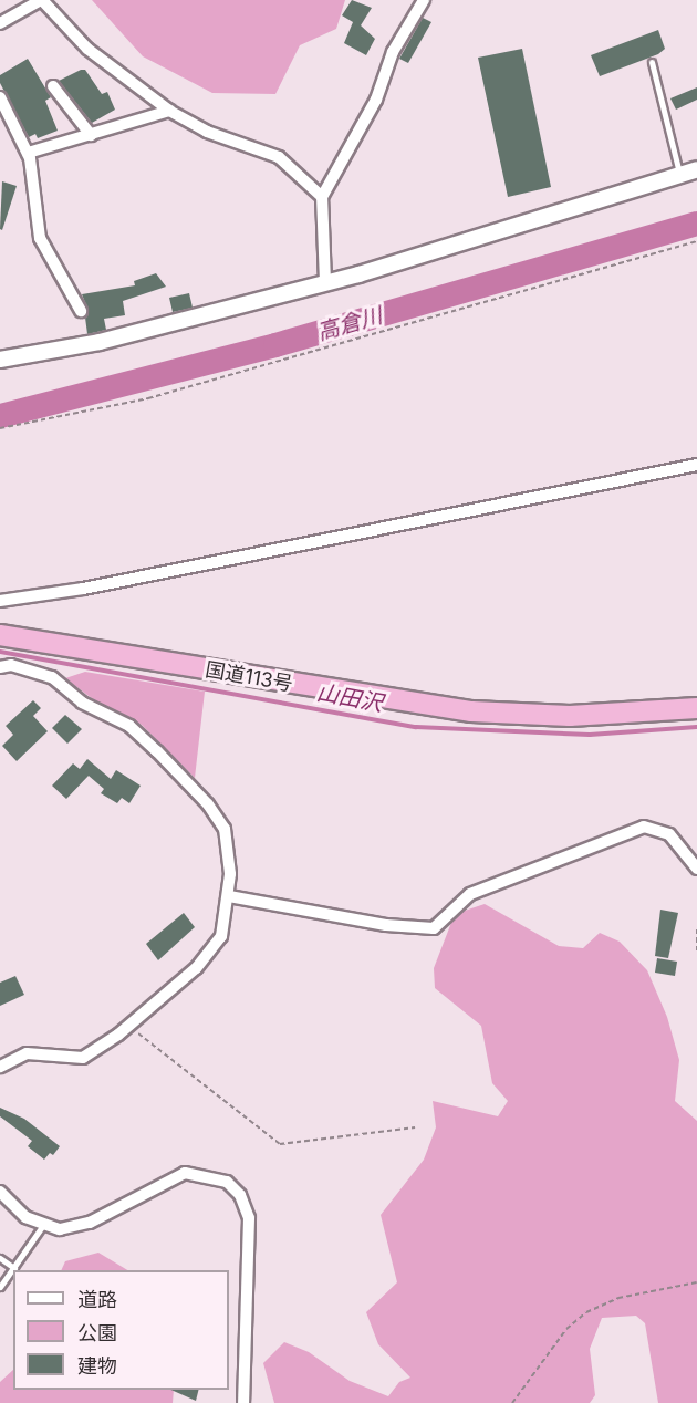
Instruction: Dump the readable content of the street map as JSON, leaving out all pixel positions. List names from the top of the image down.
{
  "streets": {
    "highway": ["国道113号"]
  },
  "water": ["高倉川", "山田沢"],
  "legend": ["道路", "公園", "建物"]
}
